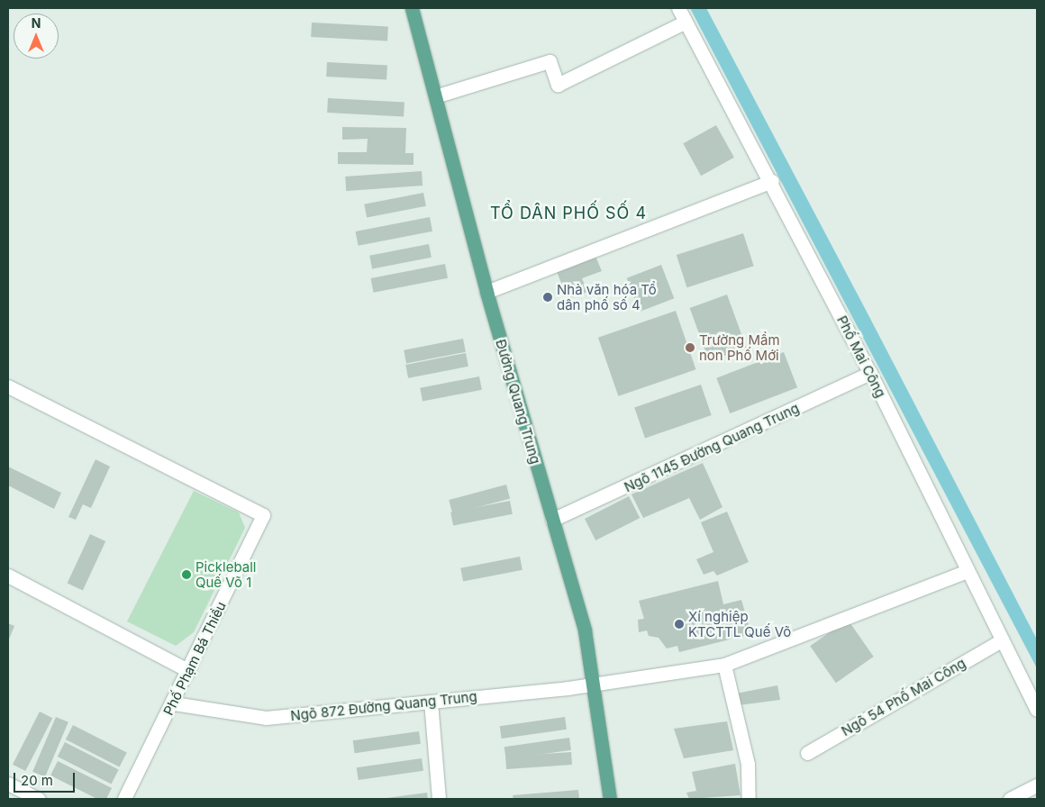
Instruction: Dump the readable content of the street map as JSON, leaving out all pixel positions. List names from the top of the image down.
{
  "streets": {
    "main road": ["Đường Quang Trung"],
    "street": [
      "Phố Mai Công",
      "Ngõ 1145 Đường Quang Trung",
      "Phố Phạm Bá Thiều",
      "Ngõ 54 Phố Mai Công",
      "Ngõ 872 Đường Quang Trung"
    ]
  },
  "crossings": [
    ["Phố Mai Công", "Ngõ 1145 Đường Quang Trung"],
    ["Phố Mai Công", "Ngõ 54 Phố Mai Công"],
    ["Phố Mai Công", "Ngõ 872 Đường Quang Trung"],
    ["Đường Quang Trung", "Ngõ 1145 Đường Quang Trung"],
    ["Đường Quang Trung", "Ngõ 872 Đường Quang Trung"],
    ["Phố Phạm Bá Thiều", "Ngõ 872 Đường Quang Trung"]
  ],
  "districts": ["TỔ DÂN PHỐ SỐ 4"],
  "places": [
    "Nhà văn hóa Tổ dân phố số 4",
    "Trường Mầm non Phố Mới",
    "Pickleball Quế Võ 1",
    "Xí nghiệp KTCTTL Quế Võ"
  ],
  "scale_bar": "20 m",
  "north": "top"
}
